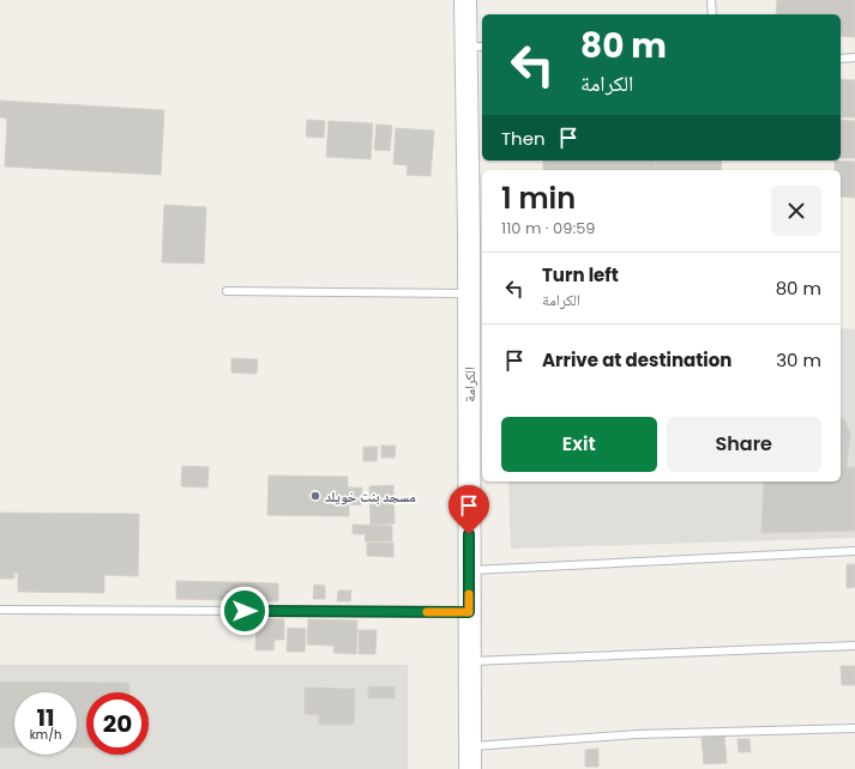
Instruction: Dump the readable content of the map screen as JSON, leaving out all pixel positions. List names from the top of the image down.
{
  "streets": {
    "main road": ["الكرامة"]
  },
  "places": ["مسجد بنت خويلد"],
  "page": {
    "turn": ["80 m", "الكرامة"],
    "then": "Then",
    "heading": ["1 min", "110 m · 09:59"],
    "list": [
      {
        "name": "Turn left",
        "note": "الكرامة",
        "value": "80 m"
      },
      {
        "name": "Arrive at destination",
        "value": "30 m"
      }
    ],
    "buttons": ["Exit", "Share"],
    "speed": "11 km/h",
    "limit": "20"
  }
}
